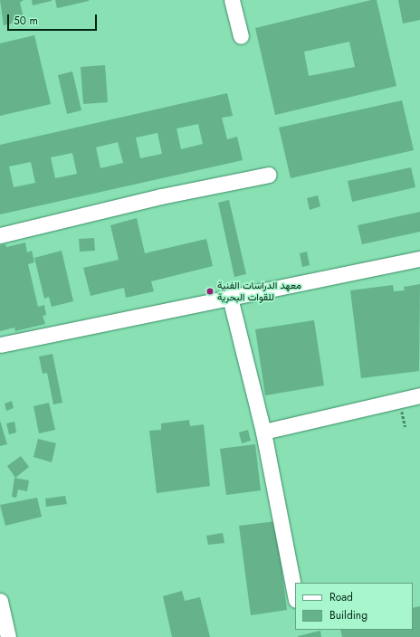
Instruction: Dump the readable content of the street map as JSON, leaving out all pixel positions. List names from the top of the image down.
{
  "places": ["معهد الدراسات الفنية للقوات البحرية"],
  "legend": ["Road", "Building"],
  "scale_bar": "50 m"
}
